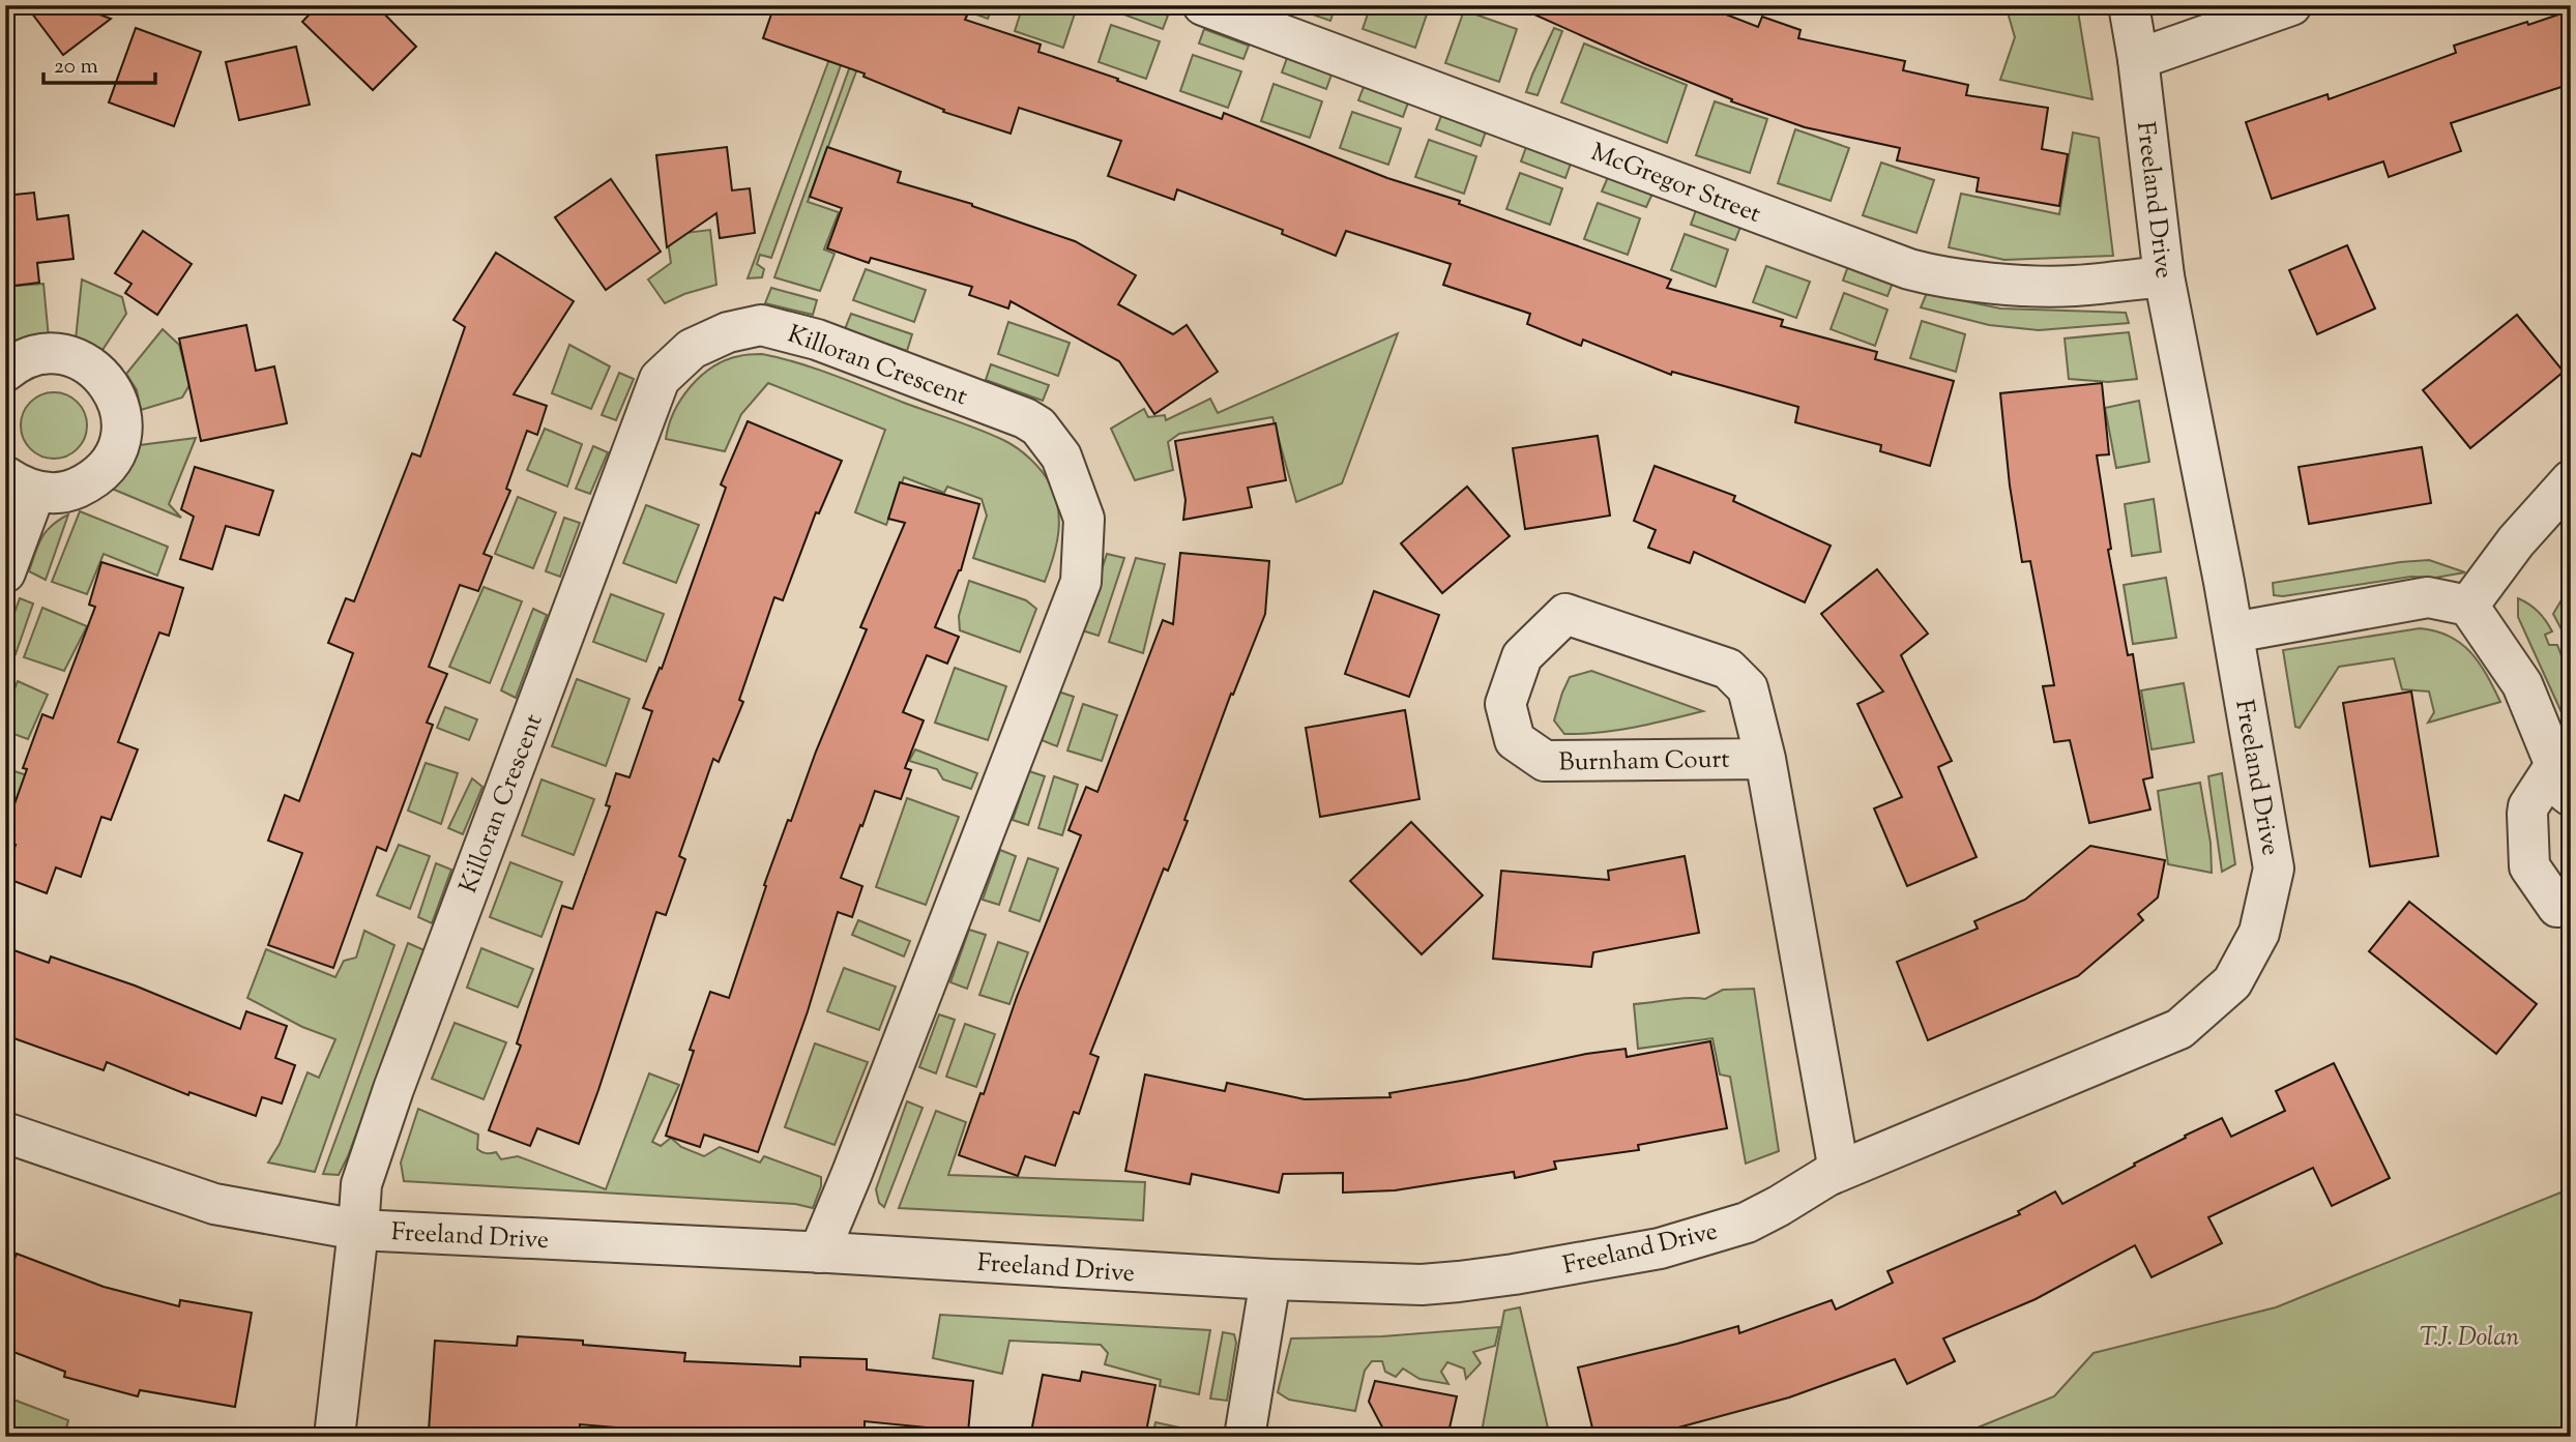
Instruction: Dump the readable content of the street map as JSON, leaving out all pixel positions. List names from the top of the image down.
{
  "streets": {
    "street": [
      "McGregor Street",
      "Freeland Drive",
      "Killoran Crescent",
      "Burnham Court"
    ]
  },
  "crossings": [
    ["McGregor Street", "Freeland Drive"],
    ["Freeland Drive", "Killoran Crescent"],
    ["Freeland Drive", "Burnham Court"]
  ],
  "parks": ["T.J. Dolan"],
  "scale_bar": "20 m"
}
